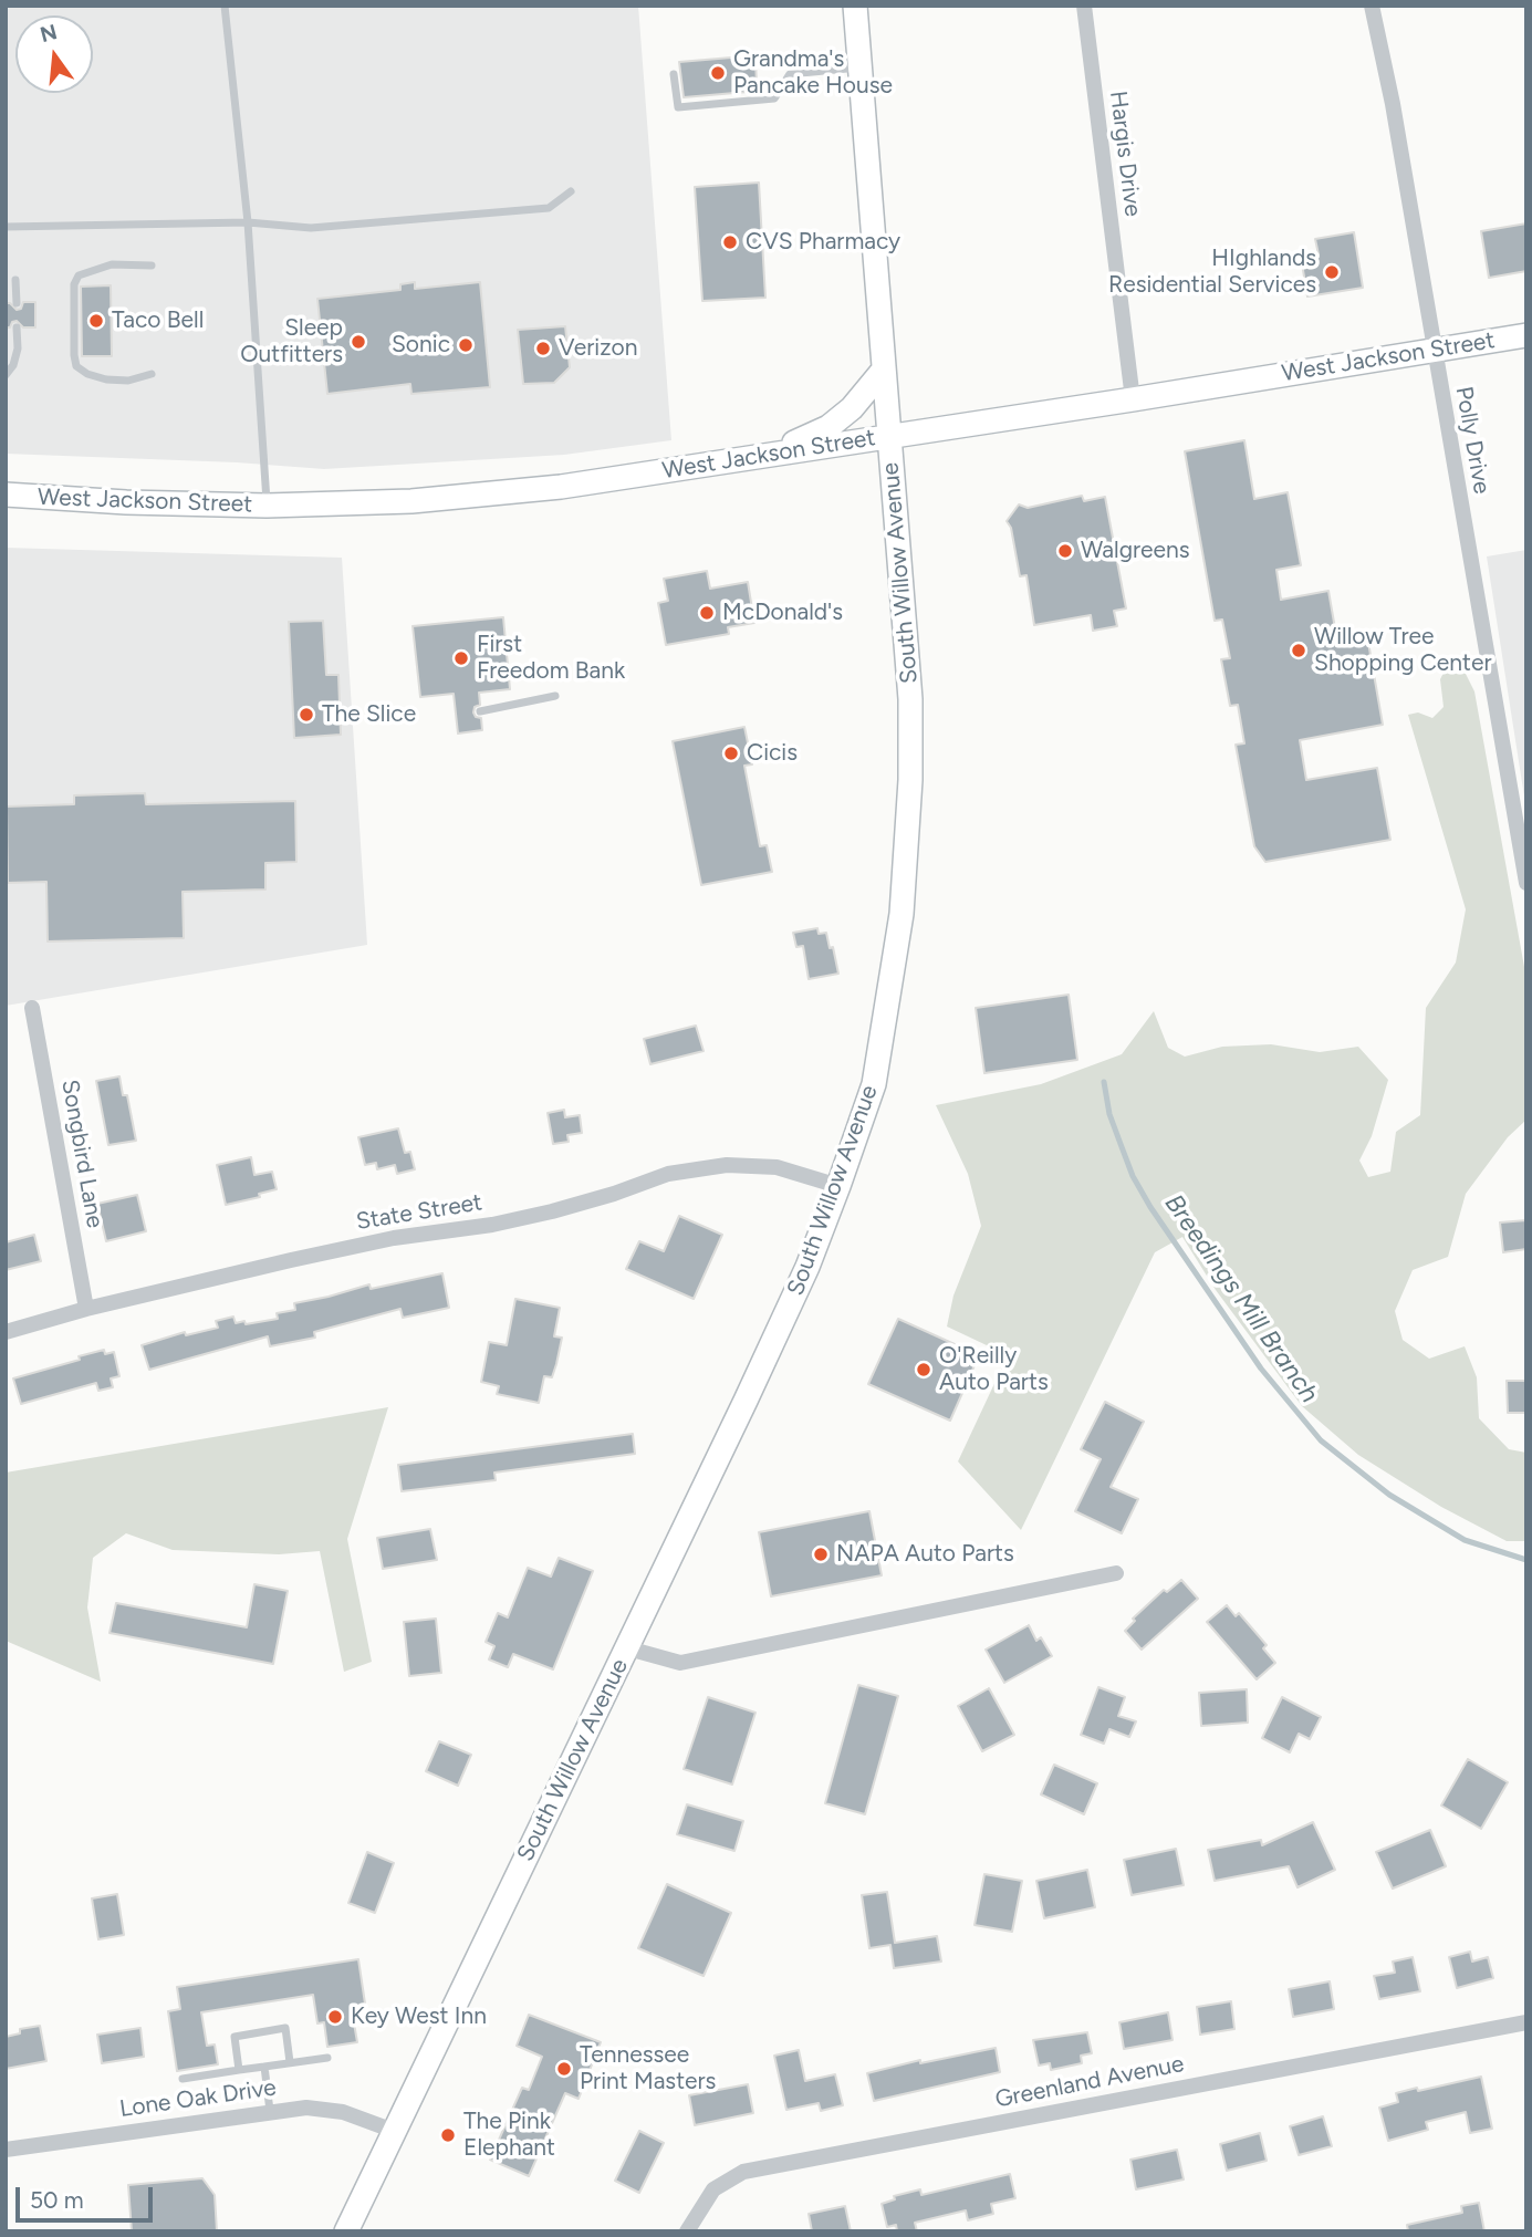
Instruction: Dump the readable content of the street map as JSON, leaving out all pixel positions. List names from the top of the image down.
{
  "streets": {
    "main road": ["West Jackson Street", "South Willow Avenue"],
    "street": [
      "Hargis Drive",
      "Polly Drive",
      "Songbird Lane",
      "State Street",
      "Greenland Avenue",
      "Lone Oak Drive"
    ]
  },
  "crossings": [
    ["Hargis Drive", "West Jackson Street"],
    ["West Jackson Street", "Polly Drive"],
    ["West Jackson Street", "South Willow Avenue"],
    ["South Willow Avenue", "State Street"],
    ["South Willow Avenue", "Lone Oak Drive"],
    ["Songbird Lane", "State Street"]
  ],
  "water": ["Breedings Mill Branch"],
  "places": [
    "Grandma's Pancake House",
    "CVS Pharmacy",
    "HIghlands Residential Services",
    "Taco Bell",
    "Sleep Outfitters",
    "Sonic",
    "Verizon",
    "Walgreens",
    "McDonald's",
    "Willow Tree Shopping Center",
    "First Freedom Bank",
    "The Slice",
    "Cicis",
    "O'Reilly Auto Parts",
    "NAPA Auto Parts",
    "Key West Inn",
    "Tennessee Print Masters",
    "The Pink Elephant"
  ],
  "scale_bar": "50 m",
  "north": "top"
}
